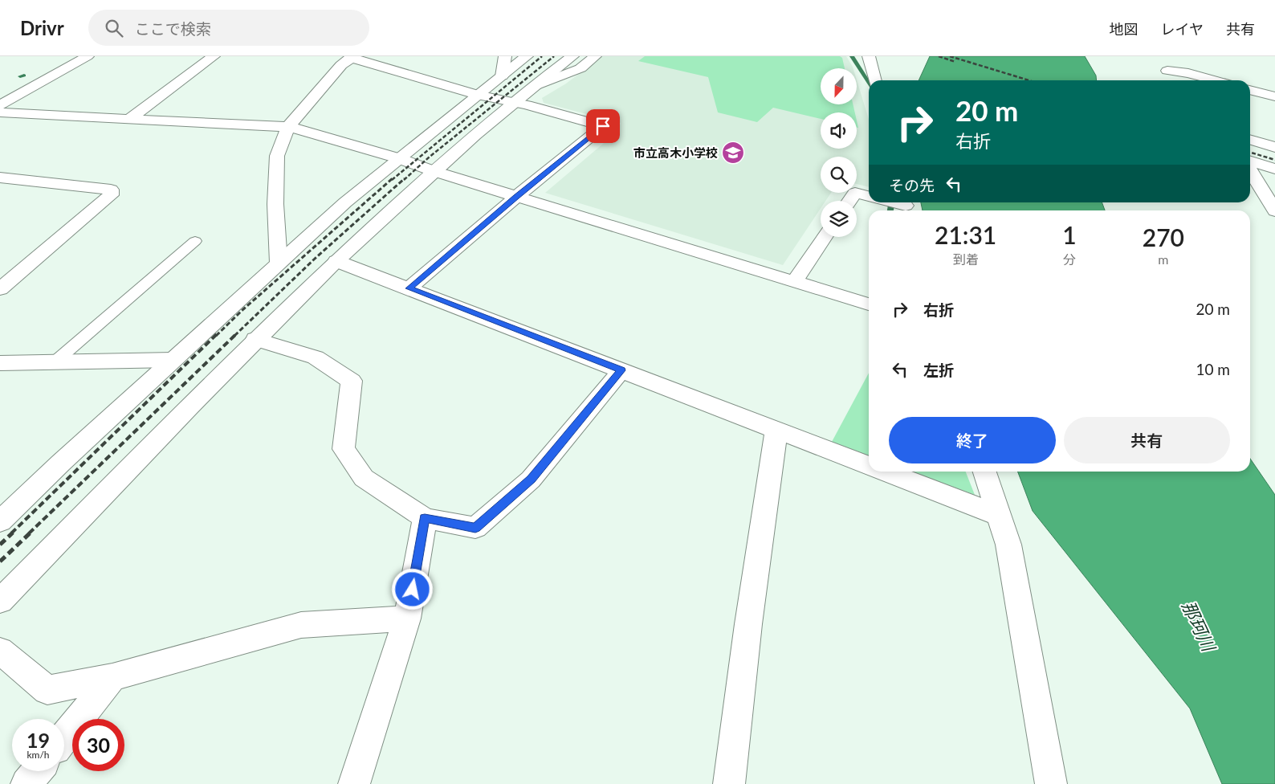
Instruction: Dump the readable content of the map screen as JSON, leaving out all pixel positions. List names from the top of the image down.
{
  "water": ["那珂川"],
  "places": {
    "school or university": ["市立高木小学校"]
  },
  "north": "bottom",
  "page": {
    "header": "Drivr",
    "search": "ここで検索",
    "nav": ["地図", "レイヤ", "共有"],
    "turn": ["20 m", "右折"],
    "then": "その先",
    "eta": [
      "21:31",
      "到着",
      "1",
      "分",
      "270",
      "m"
    ],
    "list": [
      {
        "name": "右折",
        "value": "20 m"
      },
      {
        "name": "左折",
        "value": "10 m"
      }
    ],
    "buttons": ["終了", "共有"],
    "speed": "19 km/h",
    "limit": "30"
  }
}
